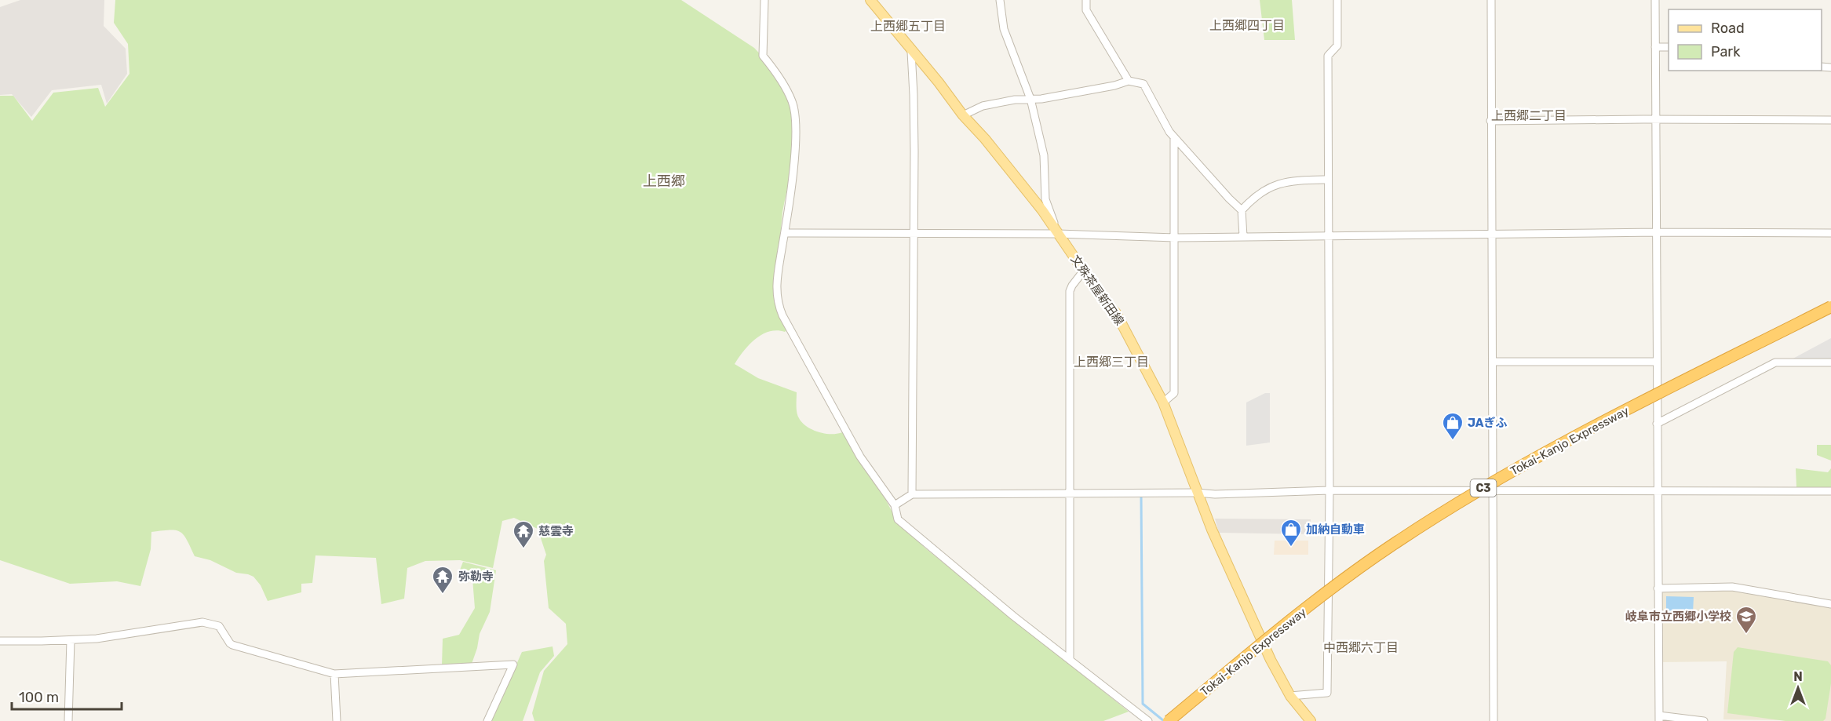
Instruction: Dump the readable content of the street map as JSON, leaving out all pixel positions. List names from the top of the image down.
{
  "streets": {
    "highway": ["Tokai-Kanjo Expressway", "C3"],
    "main road": ["文殊茶屋新田線"]
  },
  "districts": [
    "上西郷四丁目",
    "上西郷五丁目",
    "上西郷二丁目",
    "上西郷",
    "上西郷三丁目",
    "中西郷六丁目"
  ],
  "places": {
    "shop": ["JAぎふ", "加納自動車"],
    "temple": ["慈雲寺", "弥勒寺"],
    "school or university": ["岐阜市立西郷小学校"]
  },
  "legend": ["Road", "Park"],
  "scale_bar": "100 m",
  "north": "top"
}
